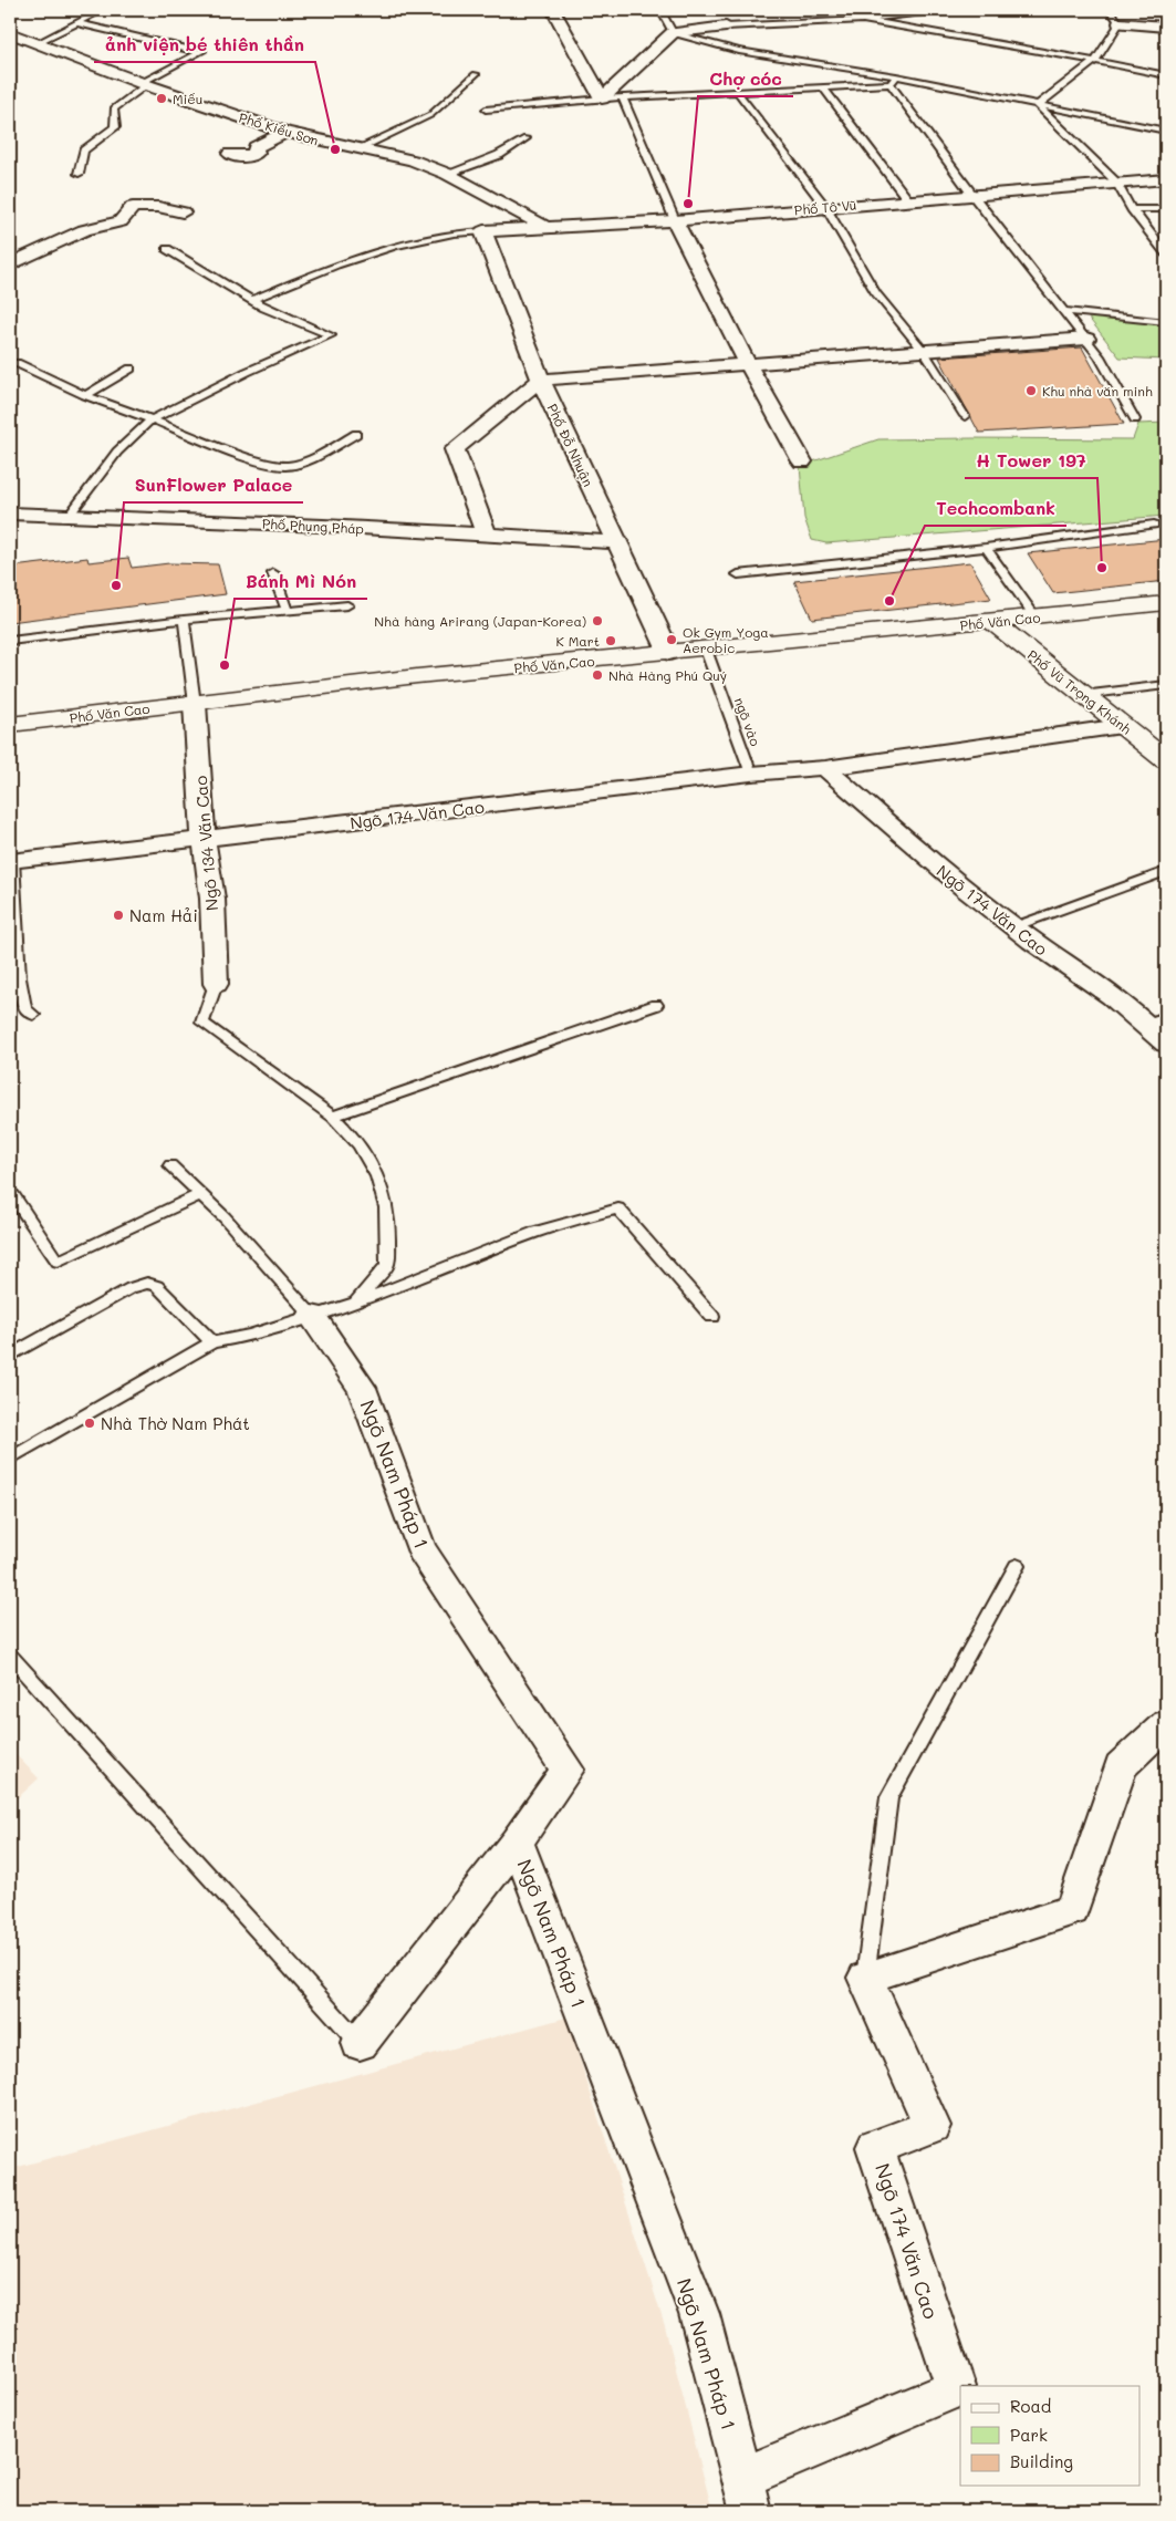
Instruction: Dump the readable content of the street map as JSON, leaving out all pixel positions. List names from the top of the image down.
{
  "streets": {
    "street": [
      "Phố Kiều Sơn",
      "Phố Tô Vũ",
      "Phố Đỗ Nhuận",
      "Phố Phụng Pháp",
      "Phố Văn Cao",
      "Phố Vũ Trọng Khánh",
      "Ngõ 174 Văn Cao",
      "Ngõ 134 Văn Cao",
      "Ngõ Nam Pháp 1"
    ],
    "lane": ["ngõ vào"]
  },
  "crossings": [
    ["Phố Kiều Sơn", "Phố Tô Vũ"],
    ["Phố Tô Vũ", "Phố Đỗ Nhuận"],
    ["Phố Đỗ Nhuận", "Phố Phụng Pháp"],
    ["Phố Đỗ Nhuận", "Phố Văn Cao"],
    ["Phố Văn Cao", "Phố Vũ Trọng Khánh"],
    ["Phố Văn Cao", "ngõ vào"],
    ["Phố Văn Cao", "Ngõ 134 Văn Cao"],
    ["Phố Vũ Trọng Khánh", "Ngõ 174 Văn Cao"],
    ["ngõ vào", "Ngõ 174 Văn Cao"],
    ["Ngõ 174 Văn Cao", "Ngõ 134 Văn Cao"],
    ["Ngõ 174 Văn Cao", "Ngõ Nam Pháp 1"]
  ],
  "places": [
    "Miếu",
    "ảnh viện bé thiên thần",
    "Chợ cóc",
    "Khu nhà văn minh",
    "H Tower 197",
    "SunFlower Palace",
    "Techcombank",
    "Nhà hàng Arirang (Japan-Korea)",
    "Ok Gym Yoga Aerobic",
    "K Mart",
    "Bánh Mì Nón",
    "Nhà Hàng Phú Quý",
    "Nam Hải",
    "Nhà Thờ Nam Phát"
  ],
  "legend": ["Road", "Park", "Building"]
}
